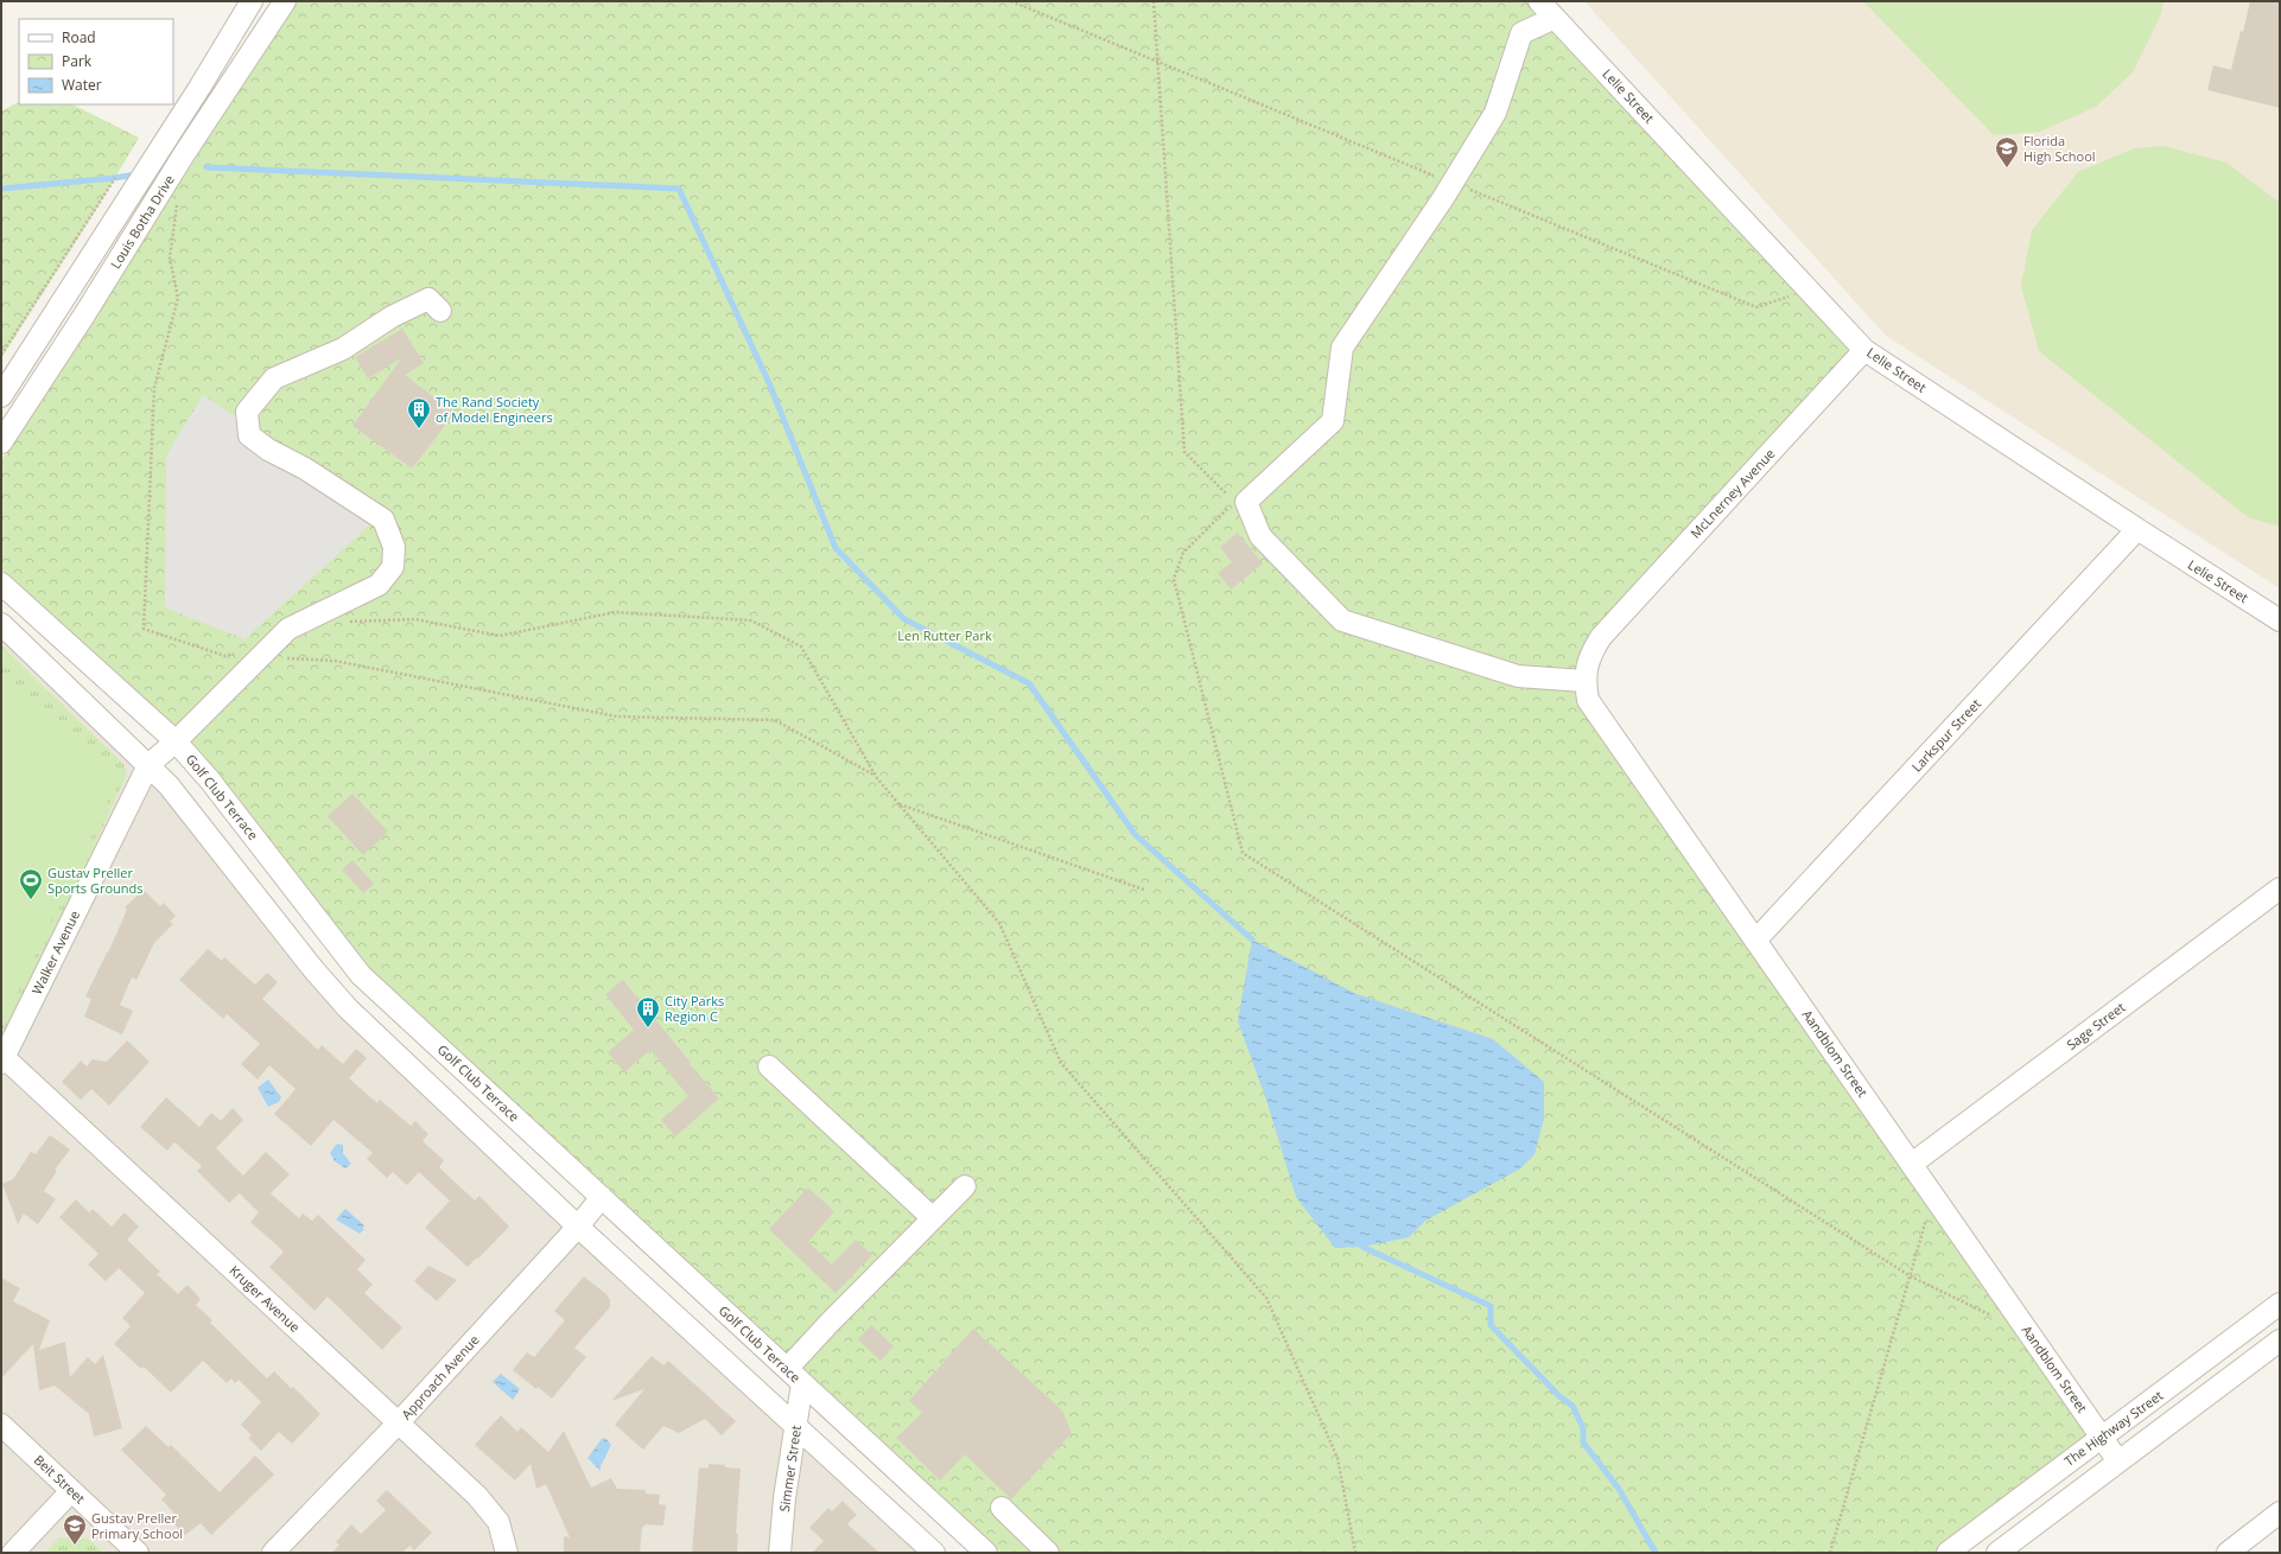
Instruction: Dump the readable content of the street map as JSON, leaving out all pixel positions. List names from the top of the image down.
{
  "streets": {
    "street": [
      "Lelie Street",
      "Louis Botha Drive",
      "McLnerney Avenue",
      "Larkspur Street",
      "Golf Club Terrace",
      "Walker Avenue",
      "Sage Street",
      "Aandblom Street",
      "Kruger Avenue",
      "Approach Avenue",
      "The Highway Street",
      "Simmer Street",
      "Beit Street"
    ]
  },
  "crossings": [
    ["Lelie Street", "McLnerney Avenue"],
    ["Lelie Street", "Larkspur Street"],
    ["McLnerney Avenue", "Aandblom Street"],
    ["Larkspur Street", "Aandblom Street"],
    ["Golf Club Terrace", "Approach Avenue"],
    ["Golf Club Terrace", "Simmer Street"],
    ["Walker Avenue", "Kruger Avenue"],
    ["Sage Street", "Aandblom Street"],
    ["Aandblom Street", "The Highway Street"],
    ["Kruger Avenue", "Approach Avenue"]
  ],
  "parks": ["Len Rutter Park"],
  "places": {
    "school or university": ["Florida High School", "Gustav Preller Primary School"],
    "building": ["The Rand Society of Model Engineers", "City Parks Region C"],
    "sports": ["Gustav Preller Sports Grounds"]
  },
  "legend": ["Road", "Park", "Water"]
}
